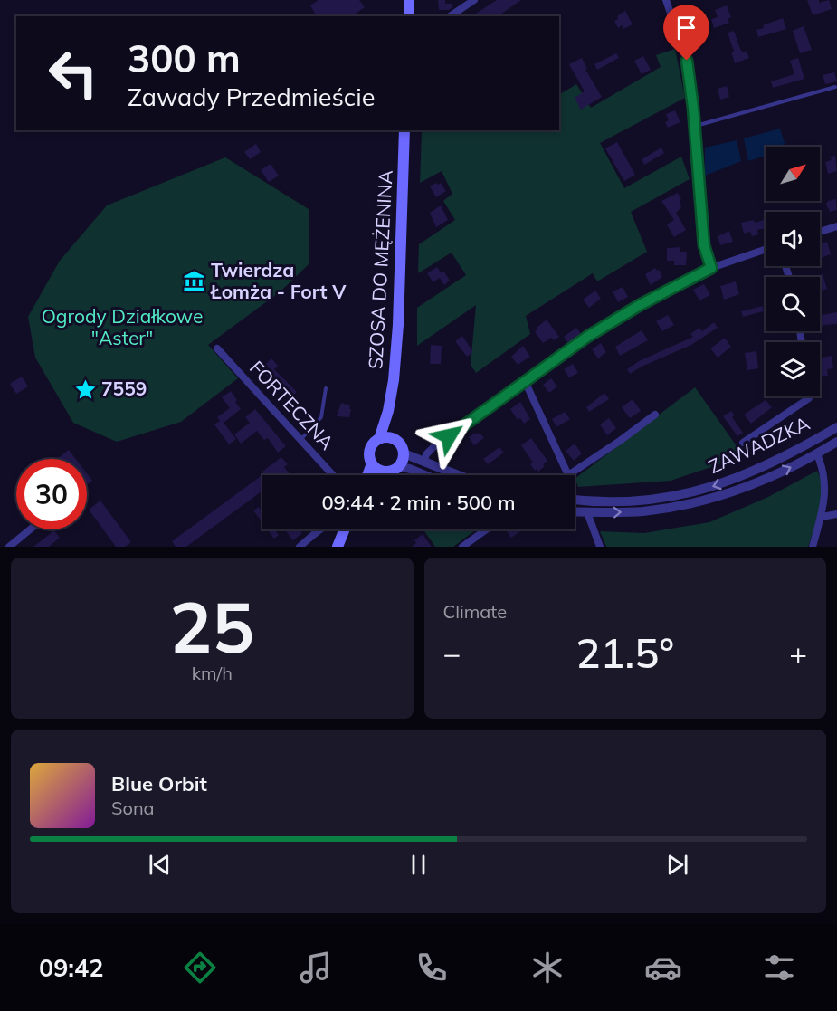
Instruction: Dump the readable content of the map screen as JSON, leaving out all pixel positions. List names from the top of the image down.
{
  "streets": {
    "main road": ["SZOSA DO MĘŻENINA"],
    "street": ["FORTECZNA", "ZAWADZKA"]
  },
  "parks": ["Ogrody Działkowe \"Aster\""],
  "places": {
    "museum": ["Twierdza Łomża - Fort V"],
    "place": ["7559"]
  },
  "north": "top right",
  "page": {
    "turn": ["300 m", "Zawady Przedmieście"],
    "limit": "30",
    "trip": "09:44 · 2 min · 500 m",
    "tile": [
      ["25", "km/h"],
      "Climate"
    ],
    "heat": ["−", "21.5°", "+"],
    "song": ["Blue Orbit", "Sona"],
    "tabs": "09:42"
  }
}
